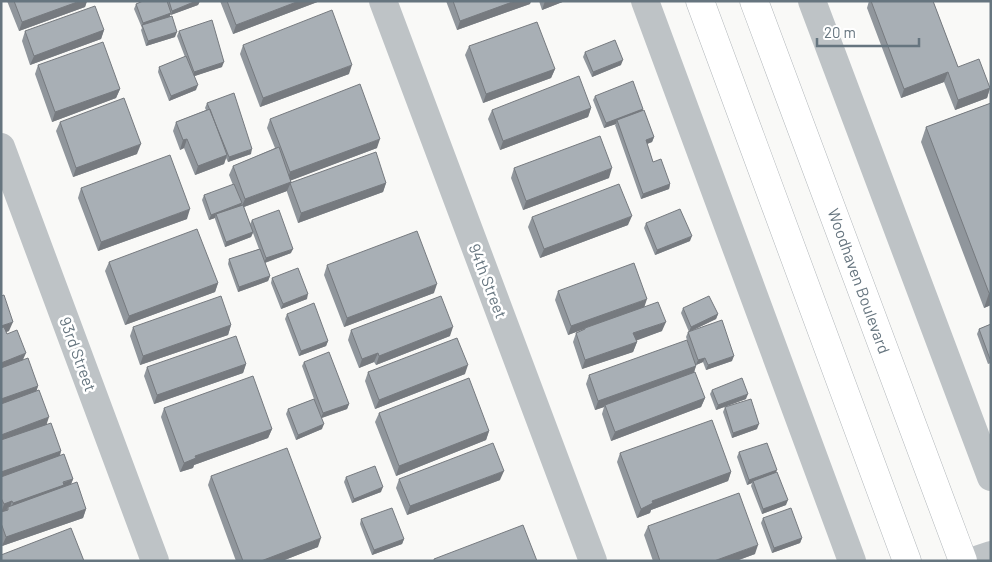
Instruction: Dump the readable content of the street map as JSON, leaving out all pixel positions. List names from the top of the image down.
{
  "streets": {
    "main road": ["Woodhaven Boulevard"],
    "street": ["94th Street", "93rd Street"]
  },
  "scale_bar": "20 m"
}
